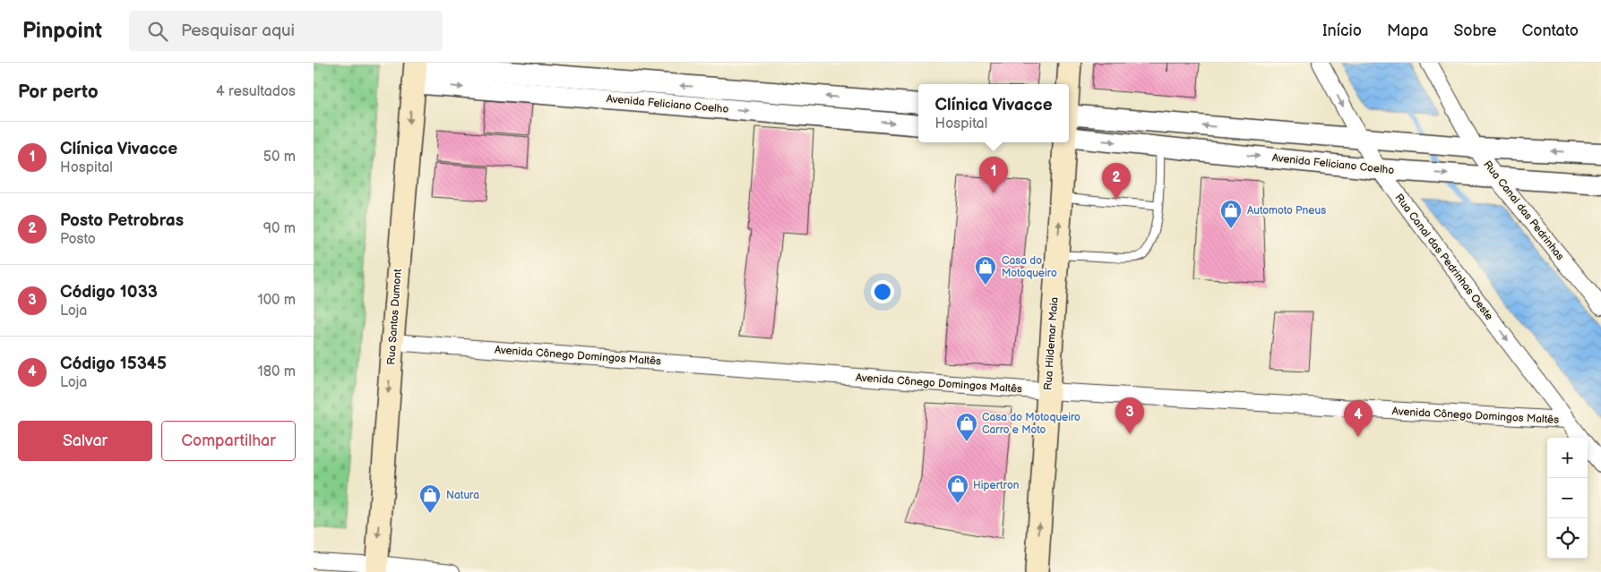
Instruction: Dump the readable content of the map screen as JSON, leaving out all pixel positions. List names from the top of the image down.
{
  "streets": {
    "main road": ["Rua Santos Dumont", "Rua Hildemar Maia"],
    "street": [
      "Avenida Feliciano Coelho",
      "Rua Canal das Pedrinhas",
      "Rua Canal das Pedrinhas Oeste",
      "Avenida Cônego Domingos Maltês"
    ]
  },
  "crossings": [
    ["Avenida Feliciano Coelho", "Rua Canal das Pedrinhas"],
    ["Avenida Feliciano Coelho", "Rua Canal das Pedrinhas Oeste"],
    ["Avenida Feliciano Coelho", "Rua Santos Dumont"],
    ["Rua Canal das Pedrinhas Oeste", "Avenida Cônego Domingos Maltês"],
    ["Rua Santos Dumont", "Avenida Cônego Domingos Maltês"],
    ["Rua Hildemar Maia", "Avenida Cônego Domingos Maltês"]
  ],
  "one_way": ["Rua Canal das Pedrinhas Oeste", "Rua Santos Dumont", "Rua Hildemar Maia"],
  "places": {
    "shop": [
      "Automoto Pneus",
      "Casa do Motoqueiro",
      "Casa do Motoqueiro Carro e Moto",
      "Hipertron",
      "Natura"
    ]
  },
  "page": {
    "header": "Pinpoint",
    "search": "Pesquisar aqui",
    "nav": [
      "Início",
      "Mapa",
      "Sobre",
      "Contato"
    ],
    "heading": ["Por perto", "4 resultados"],
    "popup": ["Clínica Vivacce", "Hospital"],
    "list": [
      {
        "mark": "1",
        "name": "Clínica Vivacce",
        "note": "Hospital",
        "value": "50 m"
      },
      {
        "mark": "2",
        "name": "Posto Petrobras",
        "note": "Posto",
        "value": "90 m"
      },
      {
        "mark": "3",
        "name": "Código 1033",
        "note": "Loja",
        "value": "100 m"
      },
      {
        "mark": "4",
        "name": "Código 15345",
        "note": "Loja",
        "value": "180 m"
      }
    ],
    "pins": [
      "1",
      "2",
      "3",
      "4"
    ],
    "buttons": ["Salvar", "Compartilhar"],
    "map_buttons": ["+", "−"]
  }
}
